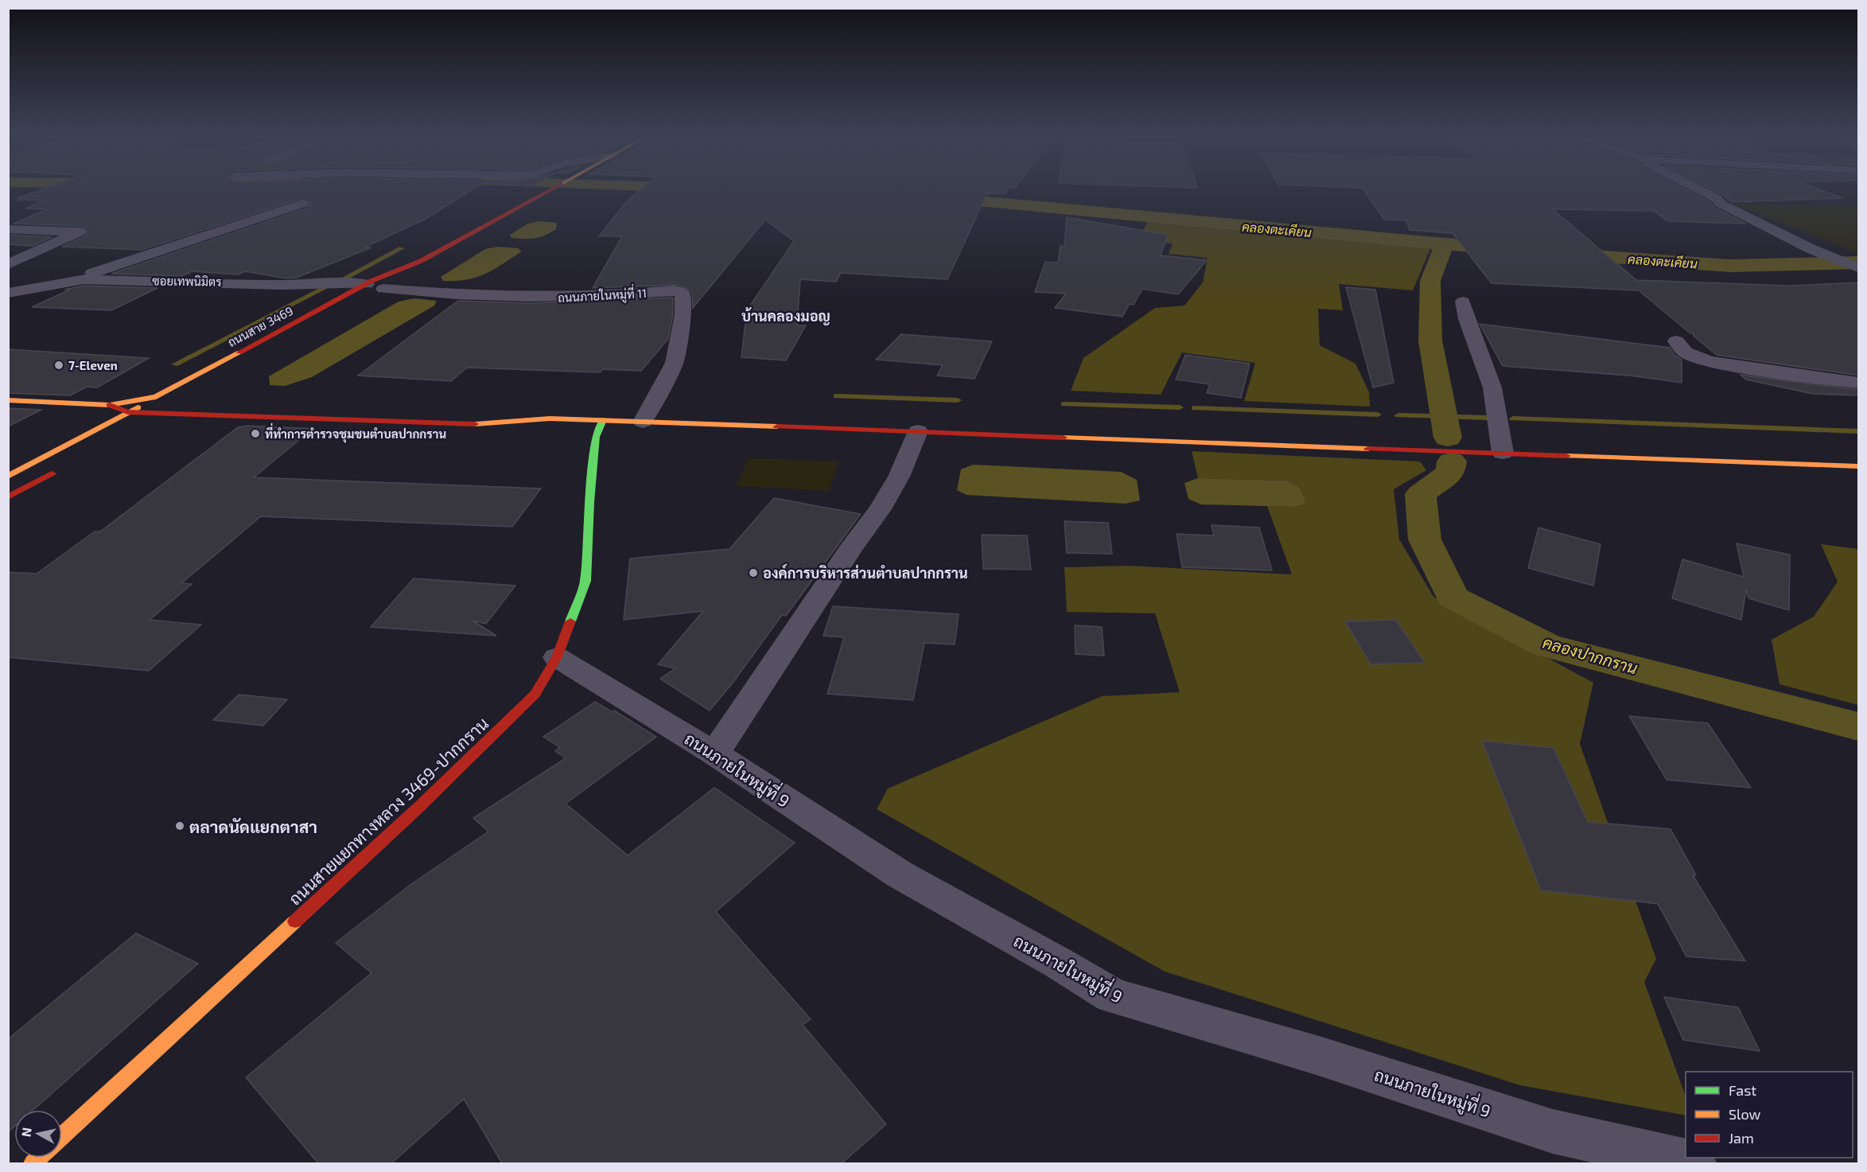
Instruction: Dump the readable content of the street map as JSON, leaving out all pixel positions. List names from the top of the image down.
{
  "streets": {
    "street": [
      "ซอยเทพนิมิตร",
      "ถนนภายในหมู่ที่ 11",
      "ถนนสาย 3469",
      "ถนนภายในหมู่ที่ 9",
      "ถนนสายแยกทางหลวง 3469-ปากกราน"
    ]
  },
  "crossings": [
    ["ซอยเทพนิมิตร", "ถนนภายในหมู่ที่ 11"],
    ["ซอยเทพนิมิตร", "ถนนสาย 3469"],
    ["ถนนภายในหมู่ที่ 11", "ถนนสาย 3469"],
    ["ถนนภายในหมู่ที่ 9", "ถนนสายแยกทางหลวง 3469-ปากกราน"]
  ],
  "districts": ["บ้านคลองมอญ"],
  "water": ["คลองตะเคียน", "คลองปากกราน"],
  "places": [
    "7-Eleven",
    "ที่ทำการตำรวจชุมชนตำบลปากกราน",
    "องค์การบริหารส่วนตำบลปากกราน",
    "ตลาดนัดแยกตาสา"
  ],
  "legend": ["Fast", "Slow", "Jam"],
  "north": "left"
}
